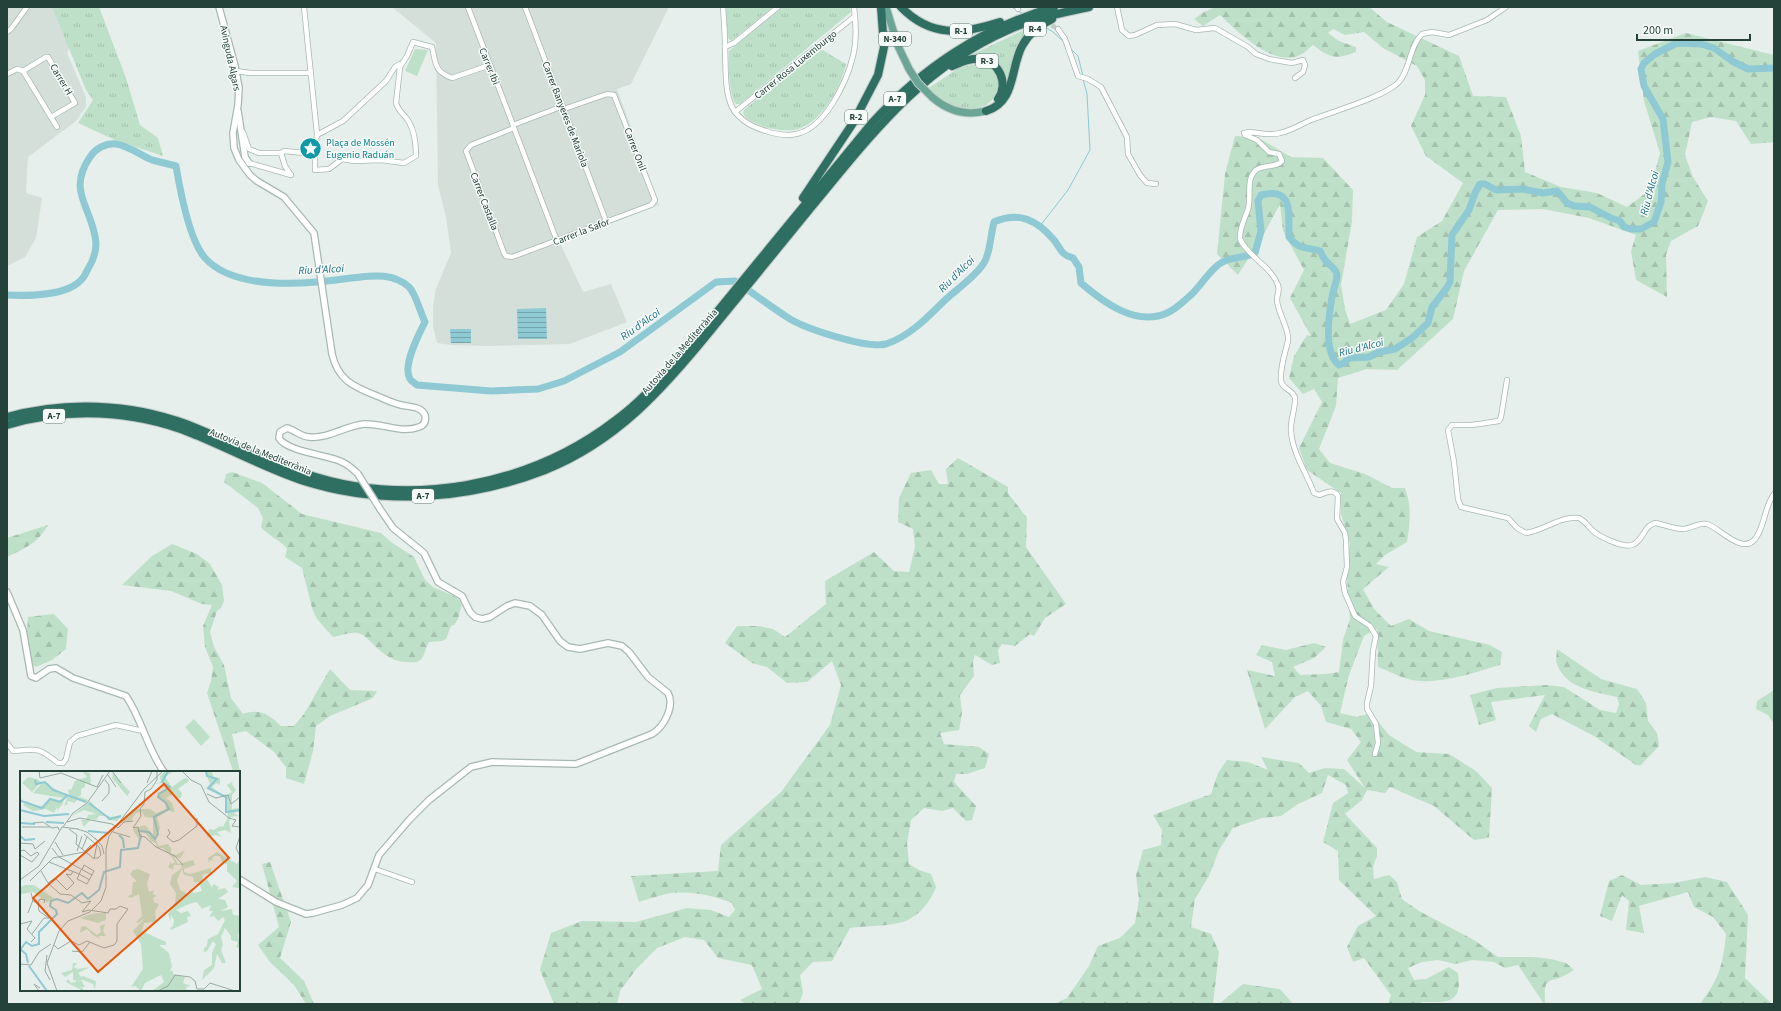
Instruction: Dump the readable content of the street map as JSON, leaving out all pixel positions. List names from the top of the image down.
{
  "streets": {
    "highway": [
      "R-4",
      "R-1",
      "R-3",
      "A-7",
      "R-2",
      "Autovia de la Mediterrània"
    ],
    "main road": ["N-340"],
    "street": [
      "Avinguda Algars",
      "Carrer Rosa Luxemburgo",
      "Carrer Ibi",
      "Carrer H",
      "Carrer Banyeres de Mariola",
      "Carrer Onil",
      "Carrer Castalla",
      "Carrer la Safor"
    ]
  },
  "crossings": [
    ["R-4", "N-340"],
    ["R-4", "R-3"],
    ["R-4", "Autovia de la Mediterrània"],
    ["R-1", "Autovia de la Mediterrània"],
    ["N-340", "R-3"],
    ["R-3", "Autovia de la Mediterrània"],
    ["Carrer Ibi", "Carrer Castalla"],
    ["Carrer Ibi", "Carrer la Safor"],
    ["Carrer Banyeres de Mariola", "Carrer Onil"],
    ["Carrer Banyeres de Mariola", "Carrer la Safor"],
    ["R-2", "Autovia de la Mediterrània"],
    ["Carrer Onil", "Carrer la Safor"],
    ["Carrer Castalla", "Carrer la Safor"]
  ],
  "water": ["Riu d'Alcoi"],
  "places": {
    "place": ["Plaça de Mossén Eugenio Raduán"]
  },
  "scale_bar": "200 m"
}
